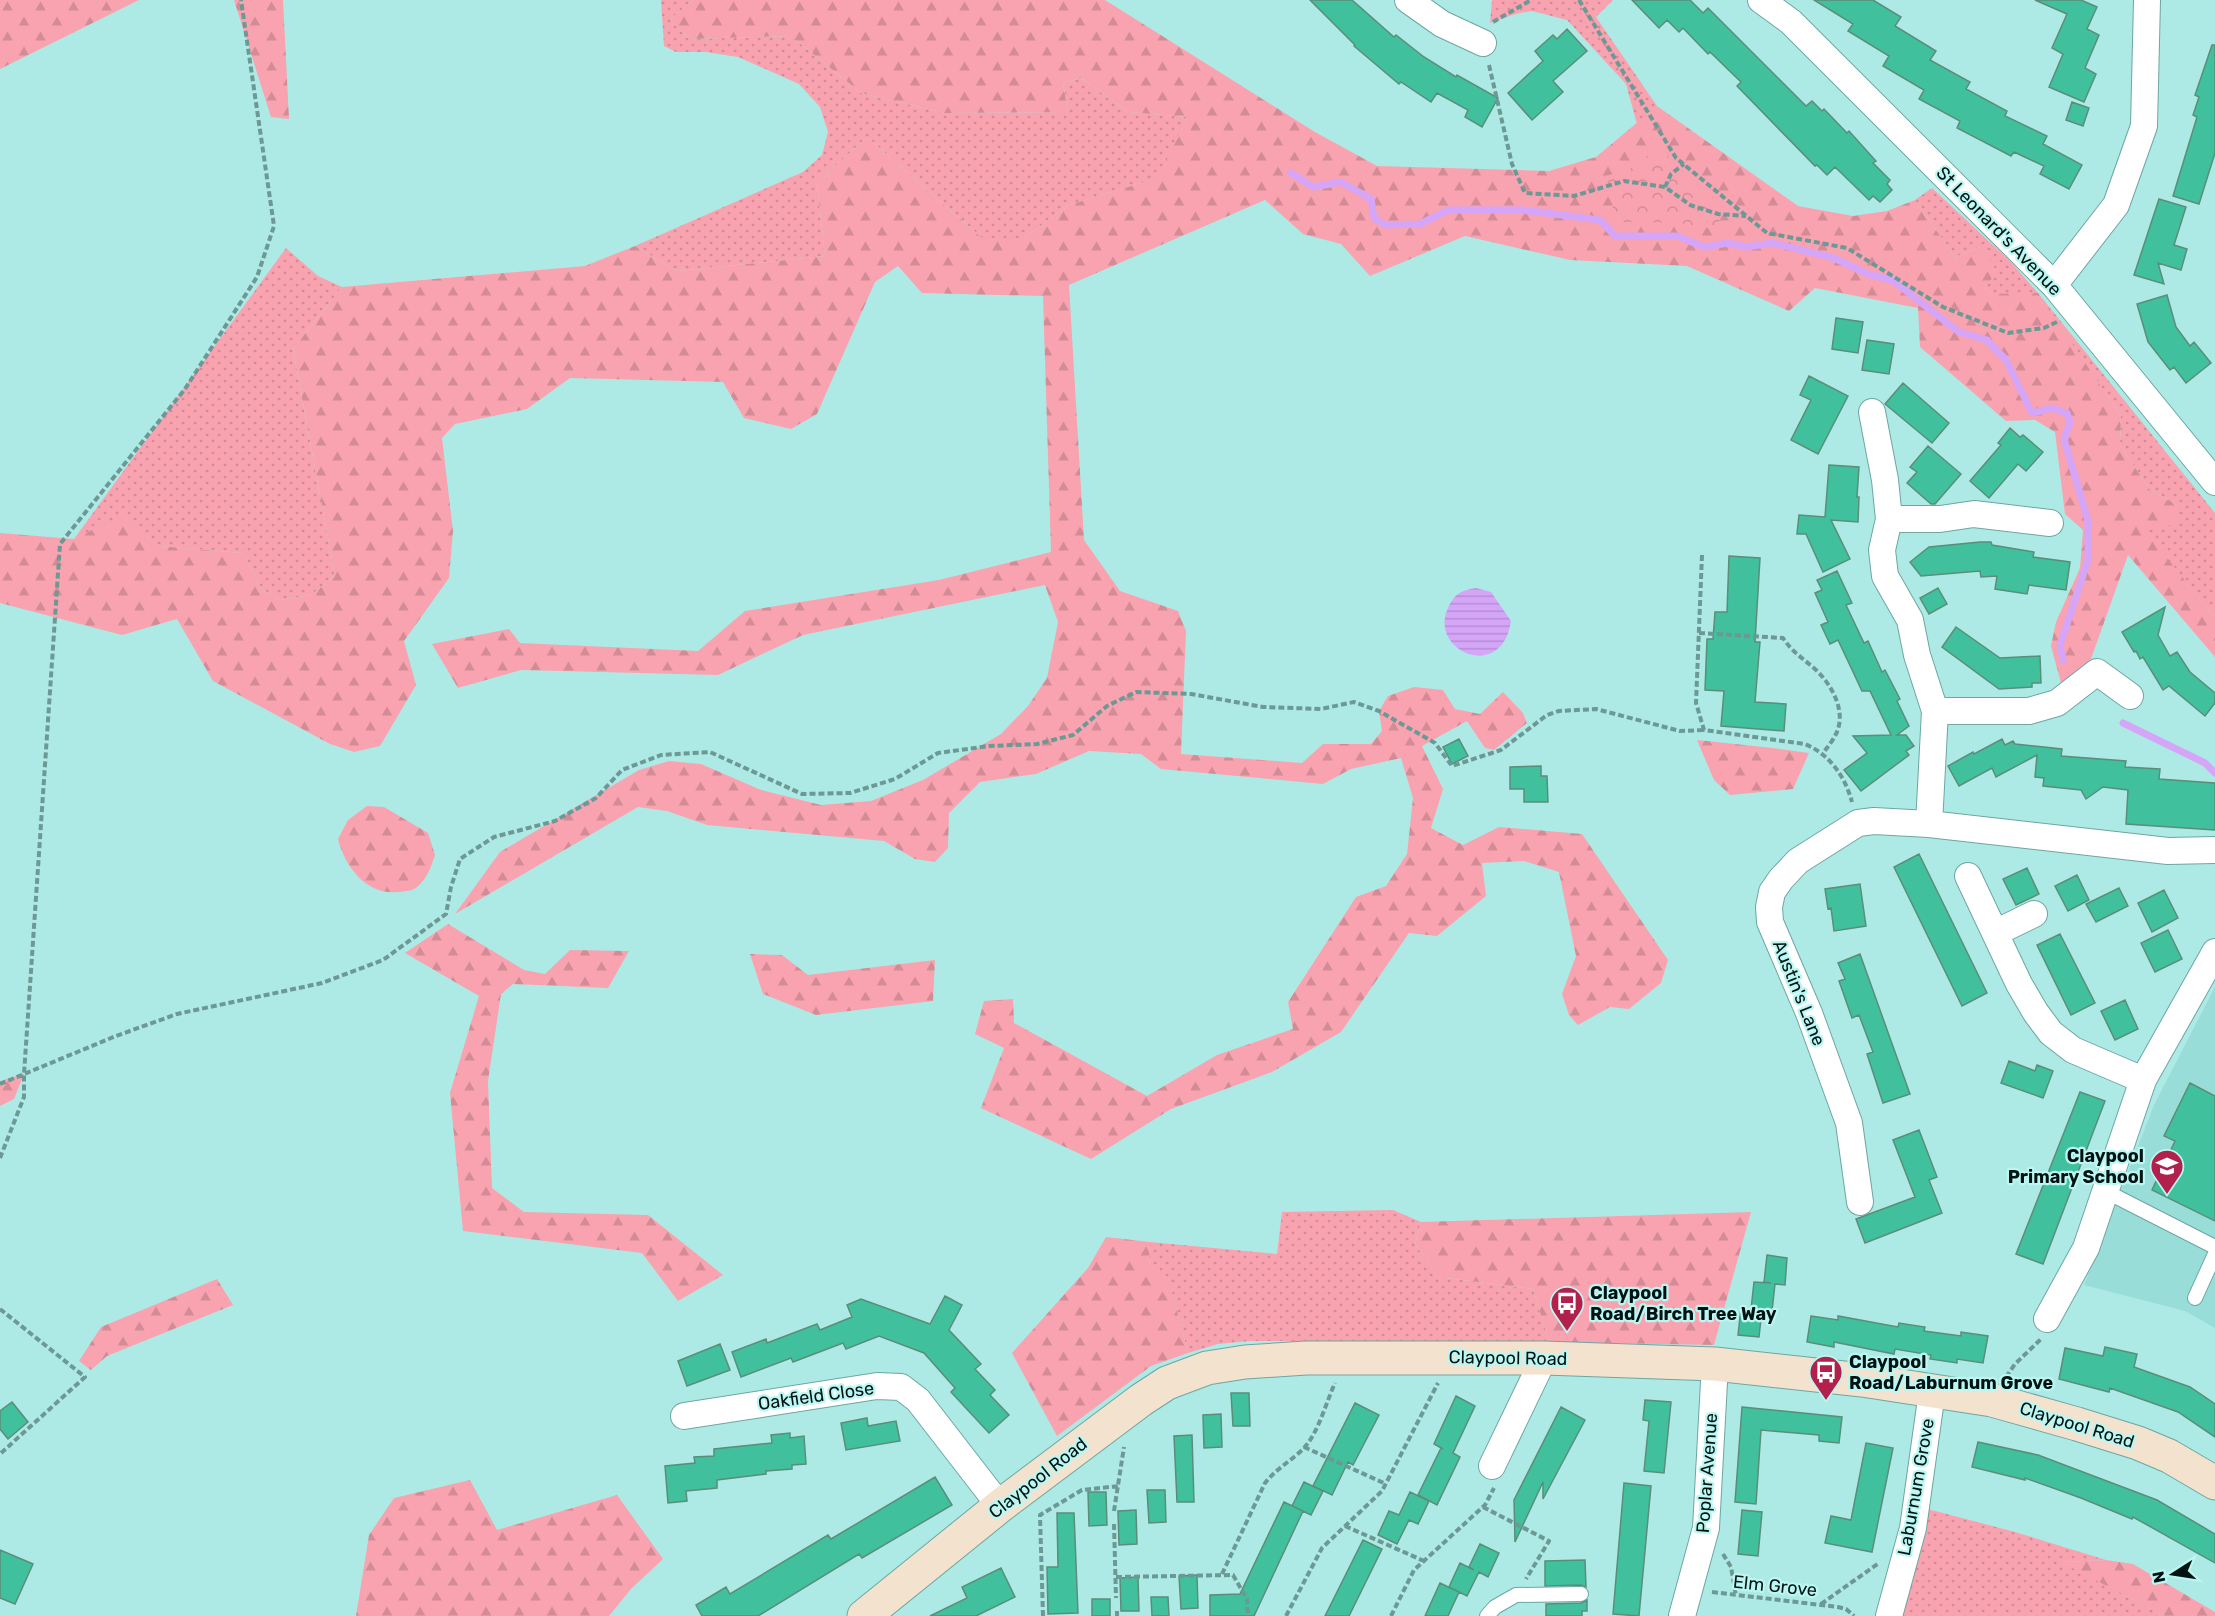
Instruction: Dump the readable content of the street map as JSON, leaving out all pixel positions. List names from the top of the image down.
{
  "streets": {
    "street": [
      "St Leonard's Avenue",
      "Austin's Lane",
      "Claypool Road",
      "Oakfield Close",
      "Poplar Avenue",
      "Laburnum Grove"
    ],
    "path": ["Elm Grove"]
  },
  "crossings": [
    ["Claypool Road", "Oakfield Close"],
    ["Claypool Road", "Poplar Avenue"],
    ["Claypool Road", "Laburnum Grove"],
    ["Poplar Avenue", "Elm Grove"]
  ],
  "places": {
    "school or university": ["Claypool Primary School"],
    "bus stop": ["Claypool Road/Birch Tree Way", "Claypool Road/Laburnum Grove"]
  },
  "north": "left"
}
